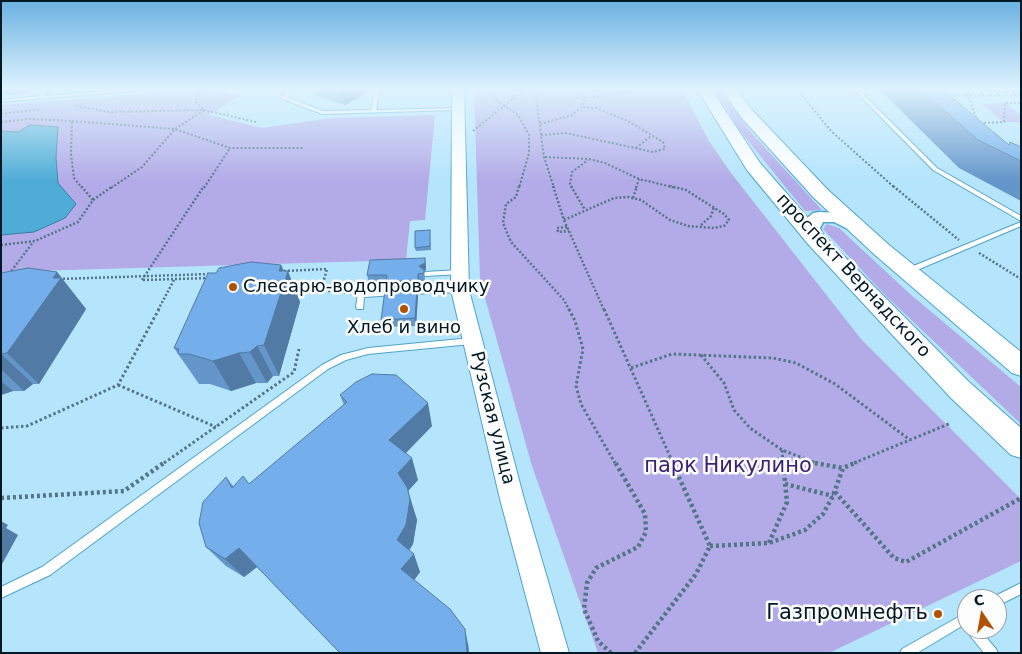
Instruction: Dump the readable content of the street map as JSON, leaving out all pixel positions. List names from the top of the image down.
{
  "streets": {
    "main road": ["проспект Вернадского"],
    "street": ["Рузская улица"]
  },
  "parks": ["парк Никулино"],
  "places": ["Слесарю-водопроводчику", "Хлеб и вино", "Газпромнефть"],
  "north": "top"
}
